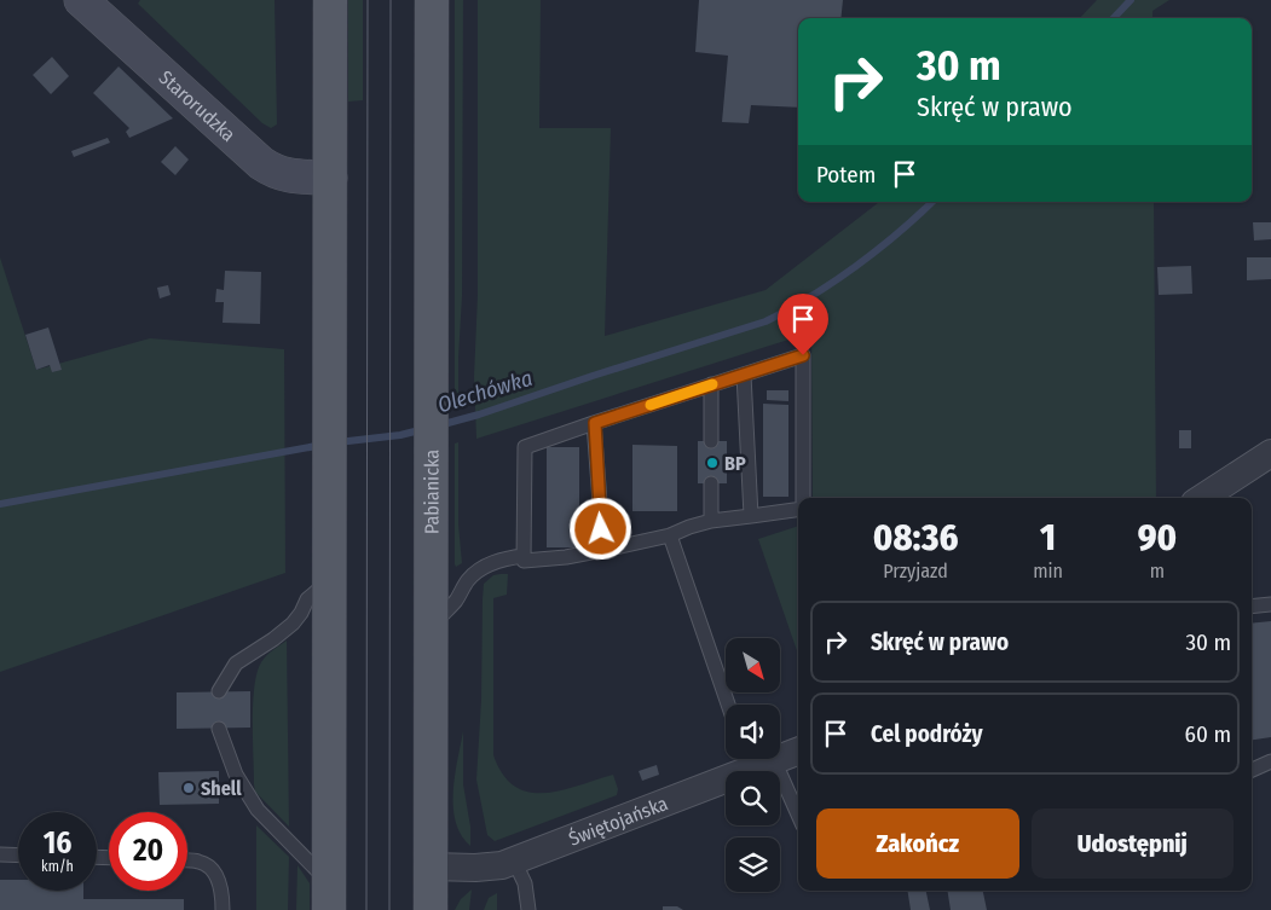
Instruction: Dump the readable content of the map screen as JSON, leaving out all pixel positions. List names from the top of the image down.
{
  "streets": {
    "main road": ["Pabianicka"],
    "street": ["Starorudzka", "Świętojańska"]
  },
  "crossings": [
    ["Pabianicka", "Świętojańska"]
  ],
  "water": ["Olechówka"],
  "places": ["BP", "Shell"],
  "north": "bottom right",
  "page": {
    "turn": ["30 m", "Skręć w prawo"],
    "then": "Potem",
    "eta": [
      "08:36",
      "Przyjazd",
      "1",
      "min",
      "90",
      "m"
    ],
    "list": [
      {
        "name": "Skręć w prawo",
        "value": "30 m"
      },
      {
        "name": "Cel podróży",
        "value": "60 m"
      }
    ],
    "buttons": ["Zakończ", "Udostępnij"],
    "speed": "16 km/h",
    "limit": "20"
  }
}
